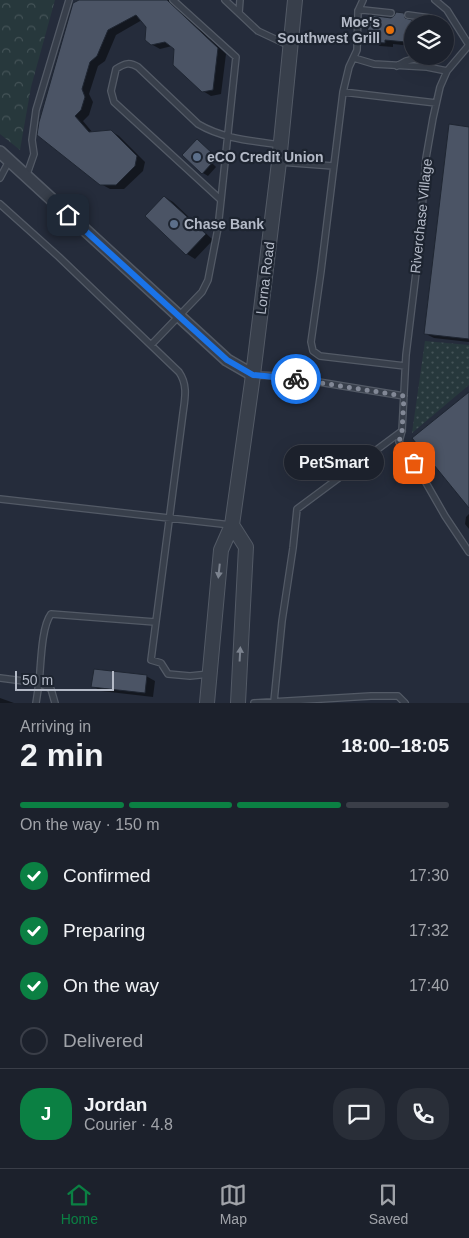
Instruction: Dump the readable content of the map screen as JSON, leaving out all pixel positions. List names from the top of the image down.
{
  "streets": {
    "street": ["Lorna Road"],
    "lane": ["Riverchase Village"]
  },
  "places": [
    "Moe's Southwest Grill",
    "eCO Credit Union",
    "Chase Bank",
    "PetSmart"
  ],
  "scale_bar": "50 m",
  "page": {
    "bubble": "PetSmart",
    "scale": "50 m",
    "heading": ["2 min", "Arriving in", "18:00–18:05"],
    "panel": ["Jordan", "Courier · 4.8"],
    "bar": "On the way · 150 m",
    "list": [
      ["Confirmed", "17:30"],
      ["Preparing", "17:32"],
      ["On the way", "17:40"],
      "Delivered"
    ],
    "round": "J",
    "tabs": ["Home", "Map", "Saved"]
  }
}
